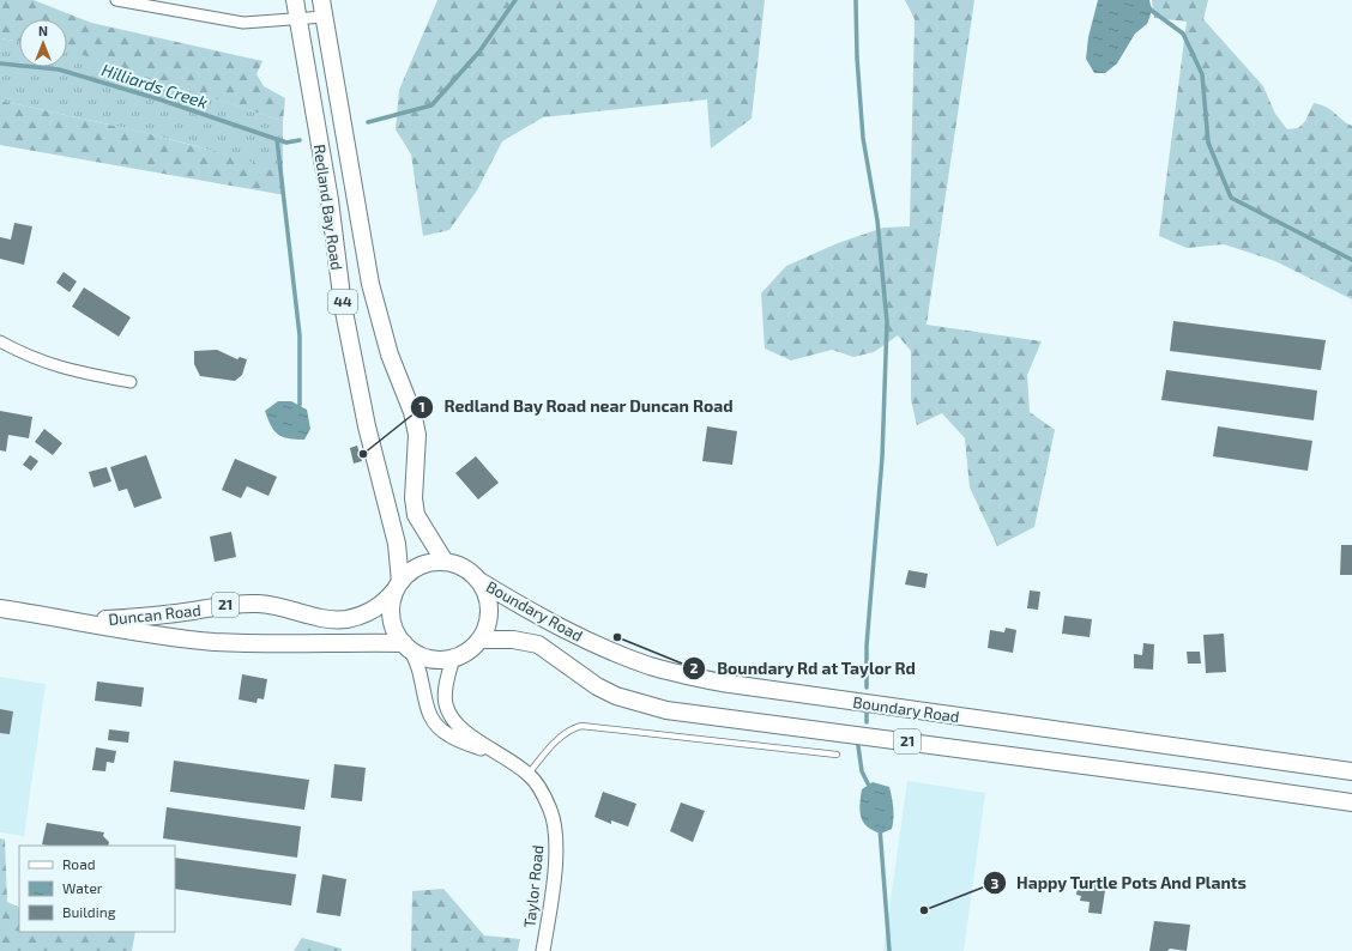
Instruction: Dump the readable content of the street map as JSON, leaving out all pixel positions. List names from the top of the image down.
{
  "streets": {
    "main road": [
      "Redland Bay Road",
      "44",
      "21",
      "Boundary Road",
      "Duncan Road"
    ],
    "street": ["Taylor Road"]
  },
  "crossings": [
    ["Redland Bay Road", "21"],
    ["Redland Bay Road", "Boundary Road"],
    ["Redland Bay Road", "Duncan Road"],
    ["Redland Bay Road", "Taylor Road"],
    ["21", "Boundary Road"],
    ["21", "Duncan Road"],
    ["21", "Taylor Road"],
    ["Boundary Road", "Duncan Road"],
    ["Boundary Road", "Taylor Road"],
    ["Duncan Road", "Taylor Road"]
  ],
  "water": ["Hilliards Creek"],
  "places": ["Redland Bay Road near Duncan Road", "Boundary Rd at Taylor Rd", "Happy Turtle Pots And Plants"],
  "legend": ["Road", "Water", "Building"],
  "north": "top"
}
